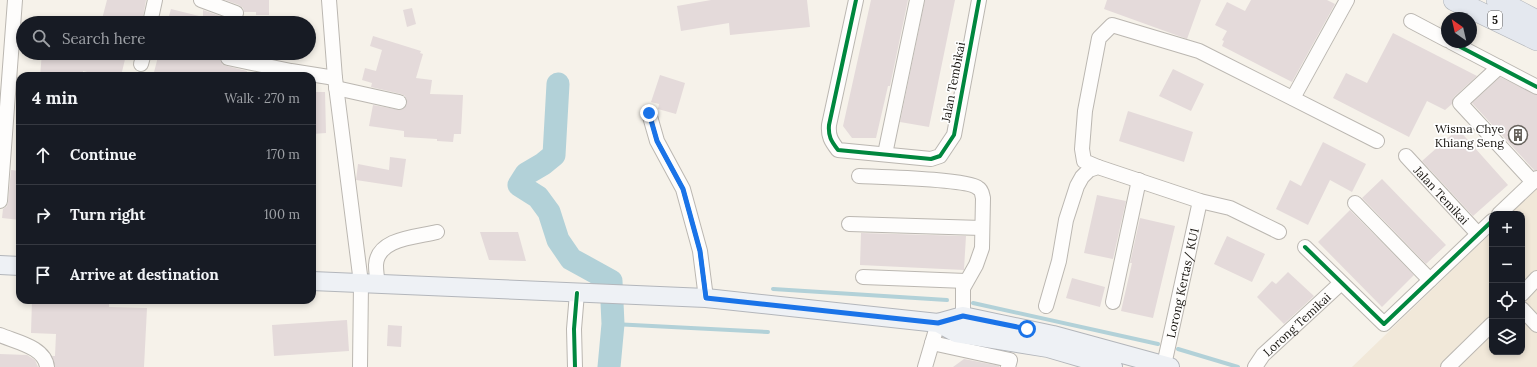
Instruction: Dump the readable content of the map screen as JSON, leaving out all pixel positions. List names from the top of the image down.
{
  "streets": {
    "highway": ["5"],
    "street": [
      "Jalan Tembikai",
      "Jalan Temikai",
      "Lorong Kertas/ KU1",
      "Lorong Temikai"
    ]
  },
  "places": {
    "building": ["Wisma Chye Khiang Seng"]
  },
  "north": "top left",
  "page": {
    "search": "Search here",
    "heading": ["4 min", "Walk · 270 m"],
    "list": [
      ["Continue", "170 m"],
      ["Turn right", "100 m"],
      "Arrive at destination"
    ],
    "map_buttons": ["+", "−"]
  }
}
